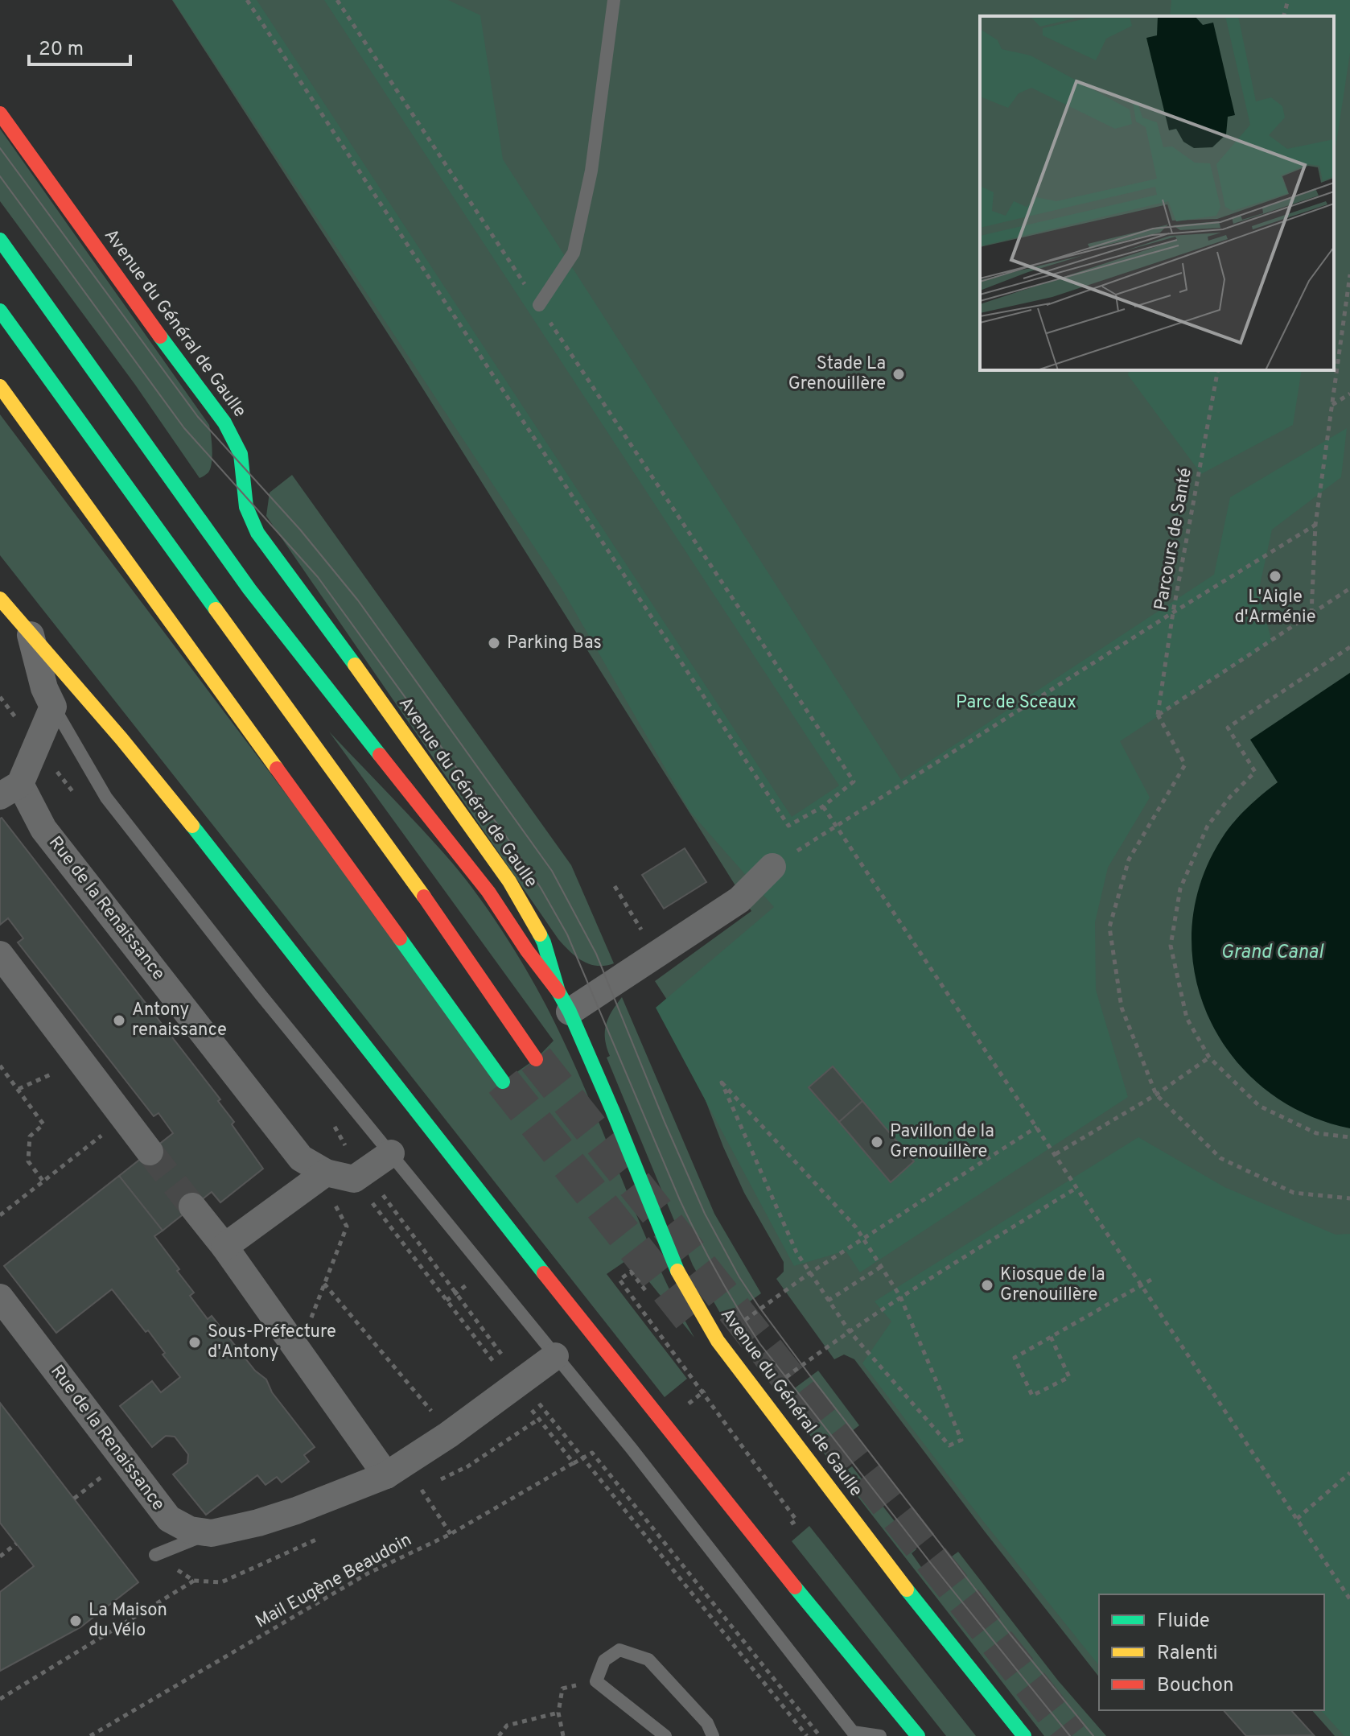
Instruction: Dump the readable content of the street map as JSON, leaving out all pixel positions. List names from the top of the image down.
{
  "streets": {
    "main road": ["Avenue du Général de Gaulle"],
    "street": ["Rue de la Renaissance"],
    "path": ["Parcours de Santé", "Mail Eugène Beaudoin"]
  },
  "water": ["Grand Canal"],
  "parks": ["Parc de Sceaux"],
  "places": [
    "Stade La Grenouillère",
    "L'Aigle d'Arménie",
    "Parking Bas",
    "Antony renaissance",
    "Pavillon de la Grenouillère",
    "Kiosque de la Grenouillère",
    "Sous-Préfecture d'Antony",
    "La Maison du Vélo"
  ],
  "legend": ["Fluide", "Ralenti", "Bouchon"],
  "scale_bar": "20 m"
}
